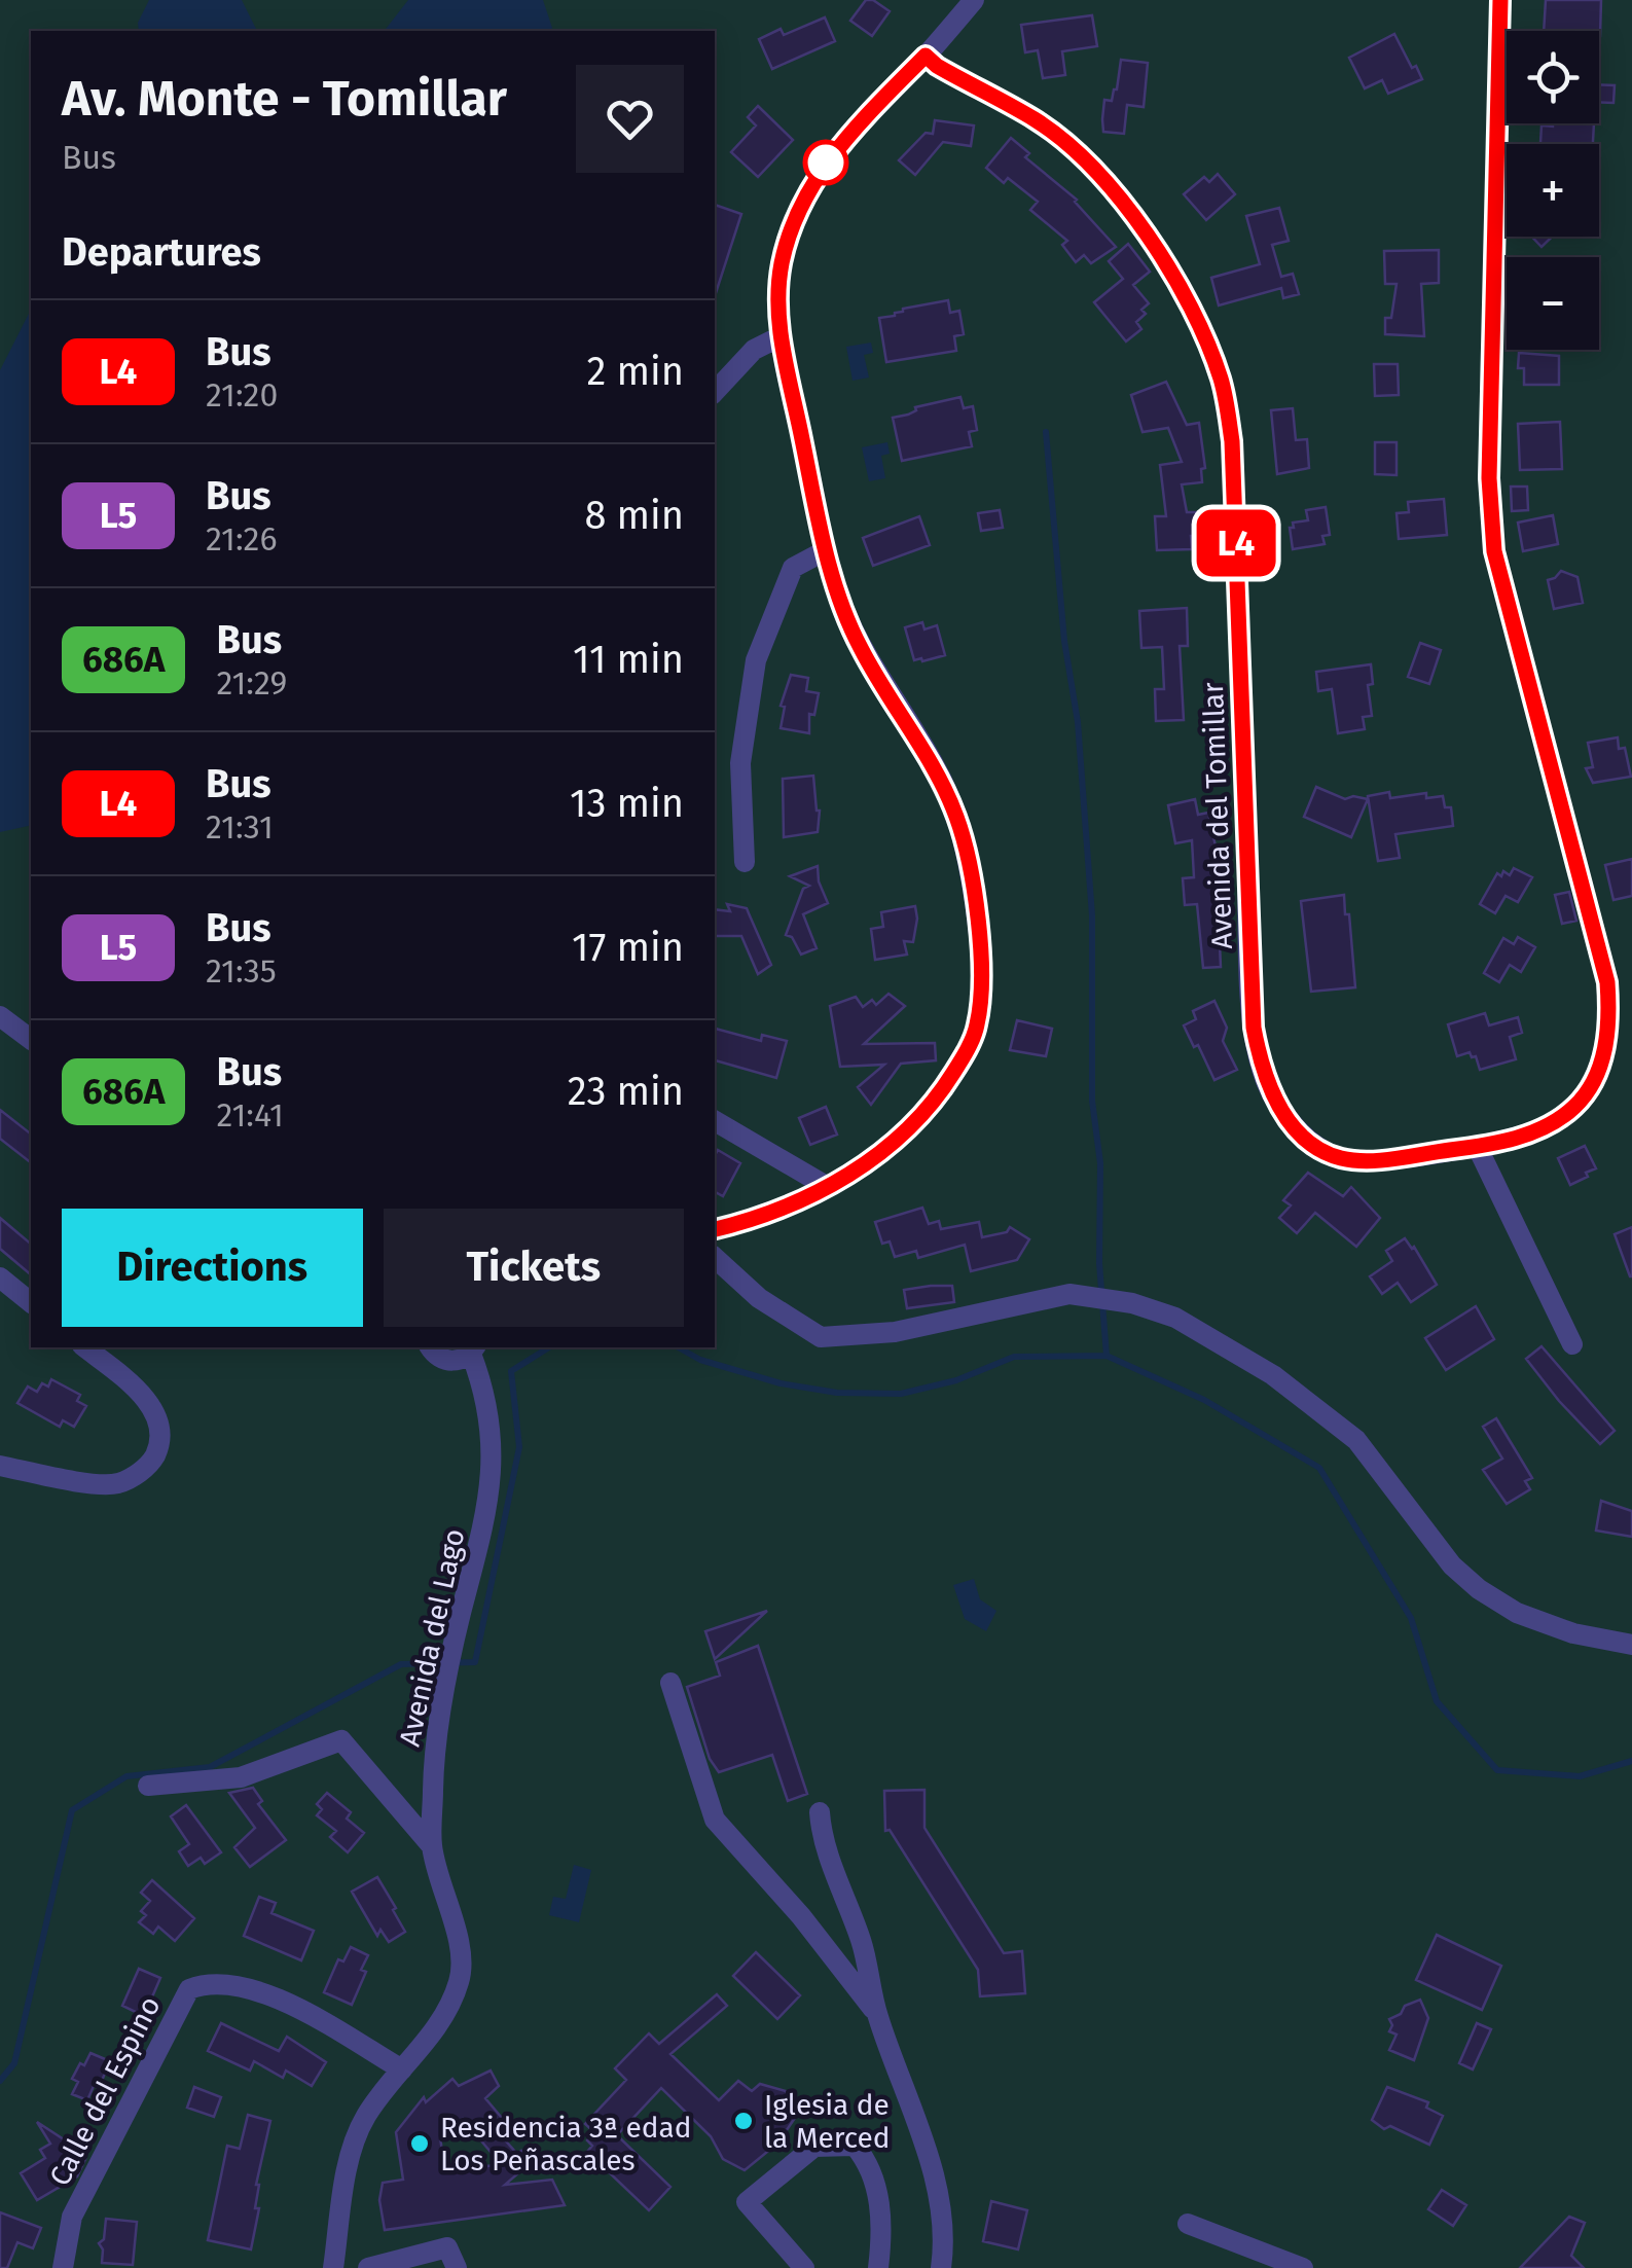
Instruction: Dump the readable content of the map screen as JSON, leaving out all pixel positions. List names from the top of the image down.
{
  "streets": {
    "street": ["Avenida del Tomillar", "Avenida del Lago", "Calle del Espino"]
  },
  "crossings": [
    ["Avenida del Lago", "Calle del Espino"]
  ],
  "places": ["Iglesia de la Merced", "Residencia 3ª edad Los Peñascales"],
  "lines": ["bus line L4"],
  "page": {
    "on_map": "L4",
    "map_buttons": ["+", "−"],
    "heading": [
      ["Av. Monte - Tomillar", "Bus"],
      "Departures"
    ],
    "list": [
      {
        "mark": "L4",
        "name": "Bus",
        "note": "21:20",
        "value": "2 min"
      },
      {
        "mark": "L5",
        "name": "Bus",
        "note": "21:26",
        "value": "8 min"
      },
      {
        "mark": "686A",
        "name": "Bus",
        "note": "21:29",
        "value": "11 min"
      },
      {
        "mark": "L4",
        "name": "Bus",
        "note": "21:31",
        "value": "13 min"
      },
      {
        "mark": "L5",
        "name": "Bus",
        "note": "21:35",
        "value": "17 min"
      },
      {
        "mark": "686A",
        "name": "Bus",
        "note": "21:41",
        "value": "23 min"
      }
    ],
    "buttons": ["Directions", "Tickets"]
  }
}
